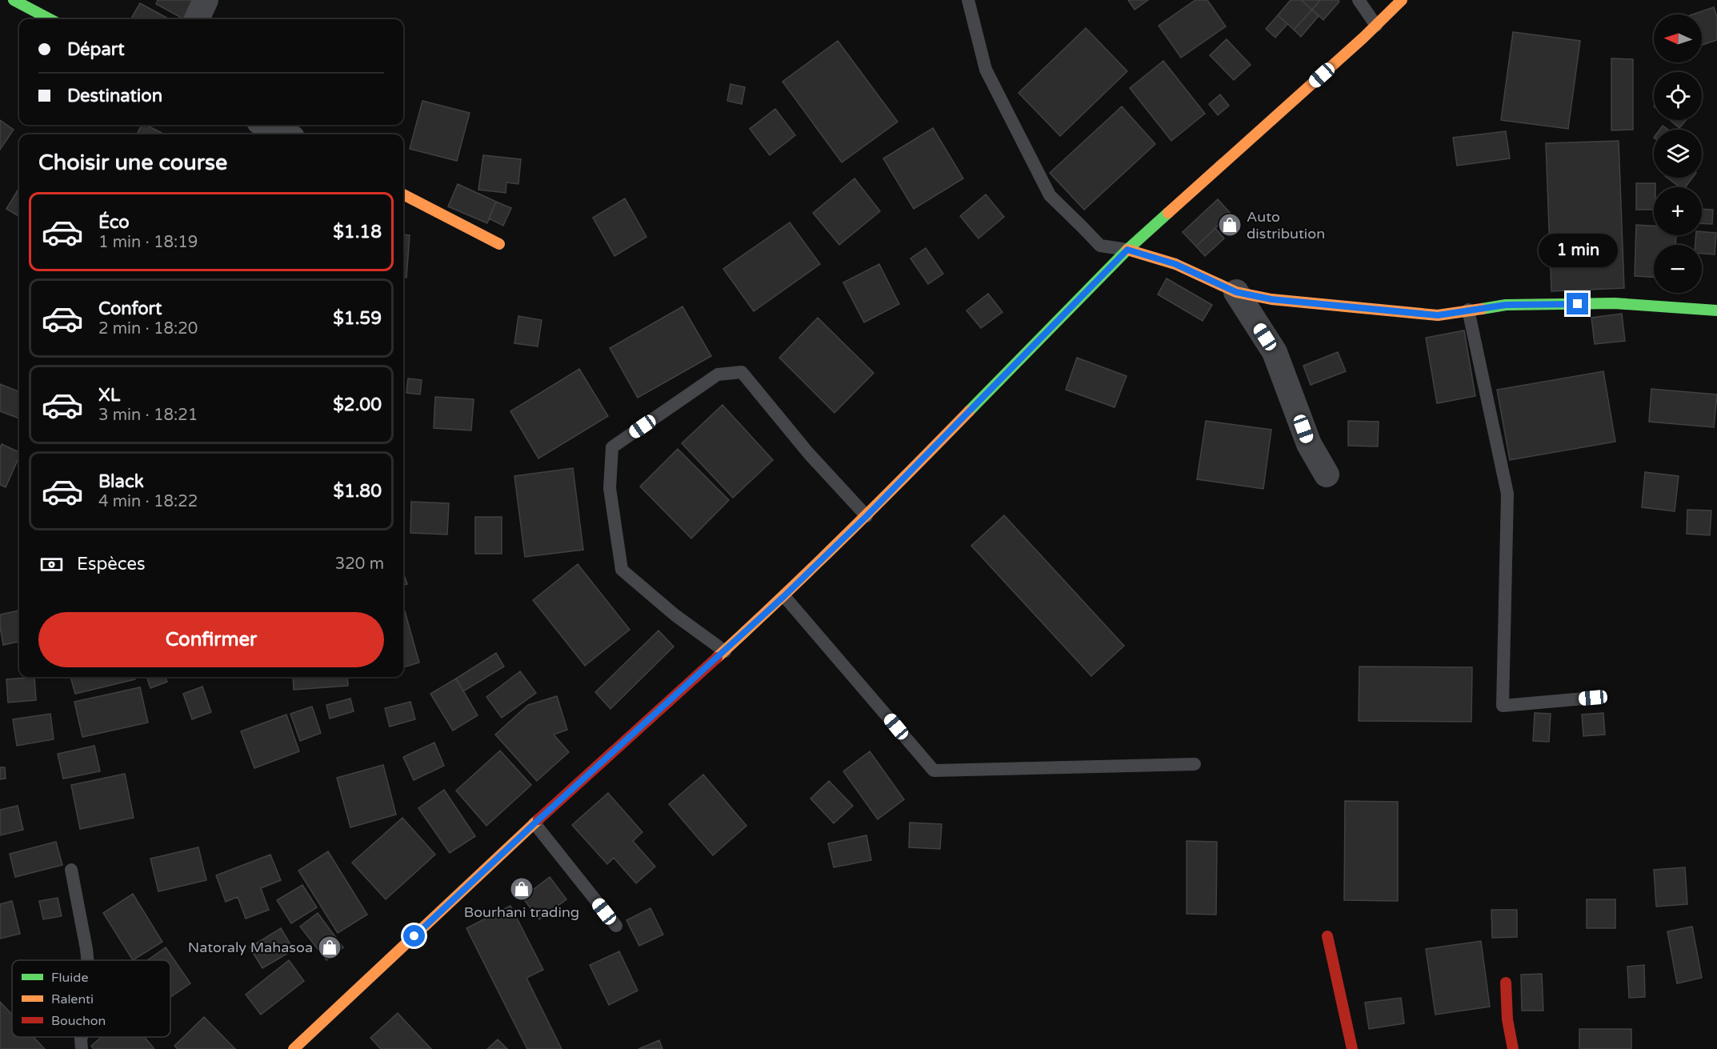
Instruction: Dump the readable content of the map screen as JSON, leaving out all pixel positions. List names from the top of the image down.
{
  "places": {
    "shop": ["Auto distribution", "Bourhani trading", "Natoraly Mahasoa"]
  },
  "legend": ["Fluide", "Ralenti", "Bouchon"],
  "north": "left",
  "page": {
    "map_buttons": ["+", "−"],
    "banner": ["Départ", "Destination"],
    "heading": "Choisir une course",
    "list": [
      {
        "name": "Éco",
        "note": "1 min · 18:19",
        "value": "$1.18"
      },
      {
        "name": "Confort",
        "note": "2 min · 18:20",
        "value": "$1.59"
      },
      {
        "name": "XL",
        "note": "3 min · 18:21",
        "value": "$2.00"
      },
      {
        "name": "Black",
        "note": "4 min · 18:22",
        "value": "$1.80"
      }
    ],
    "bubble": "1 min",
    "pay": ["Espèces", "320 m"],
    "buttons": "Confirmer"
  }
}
